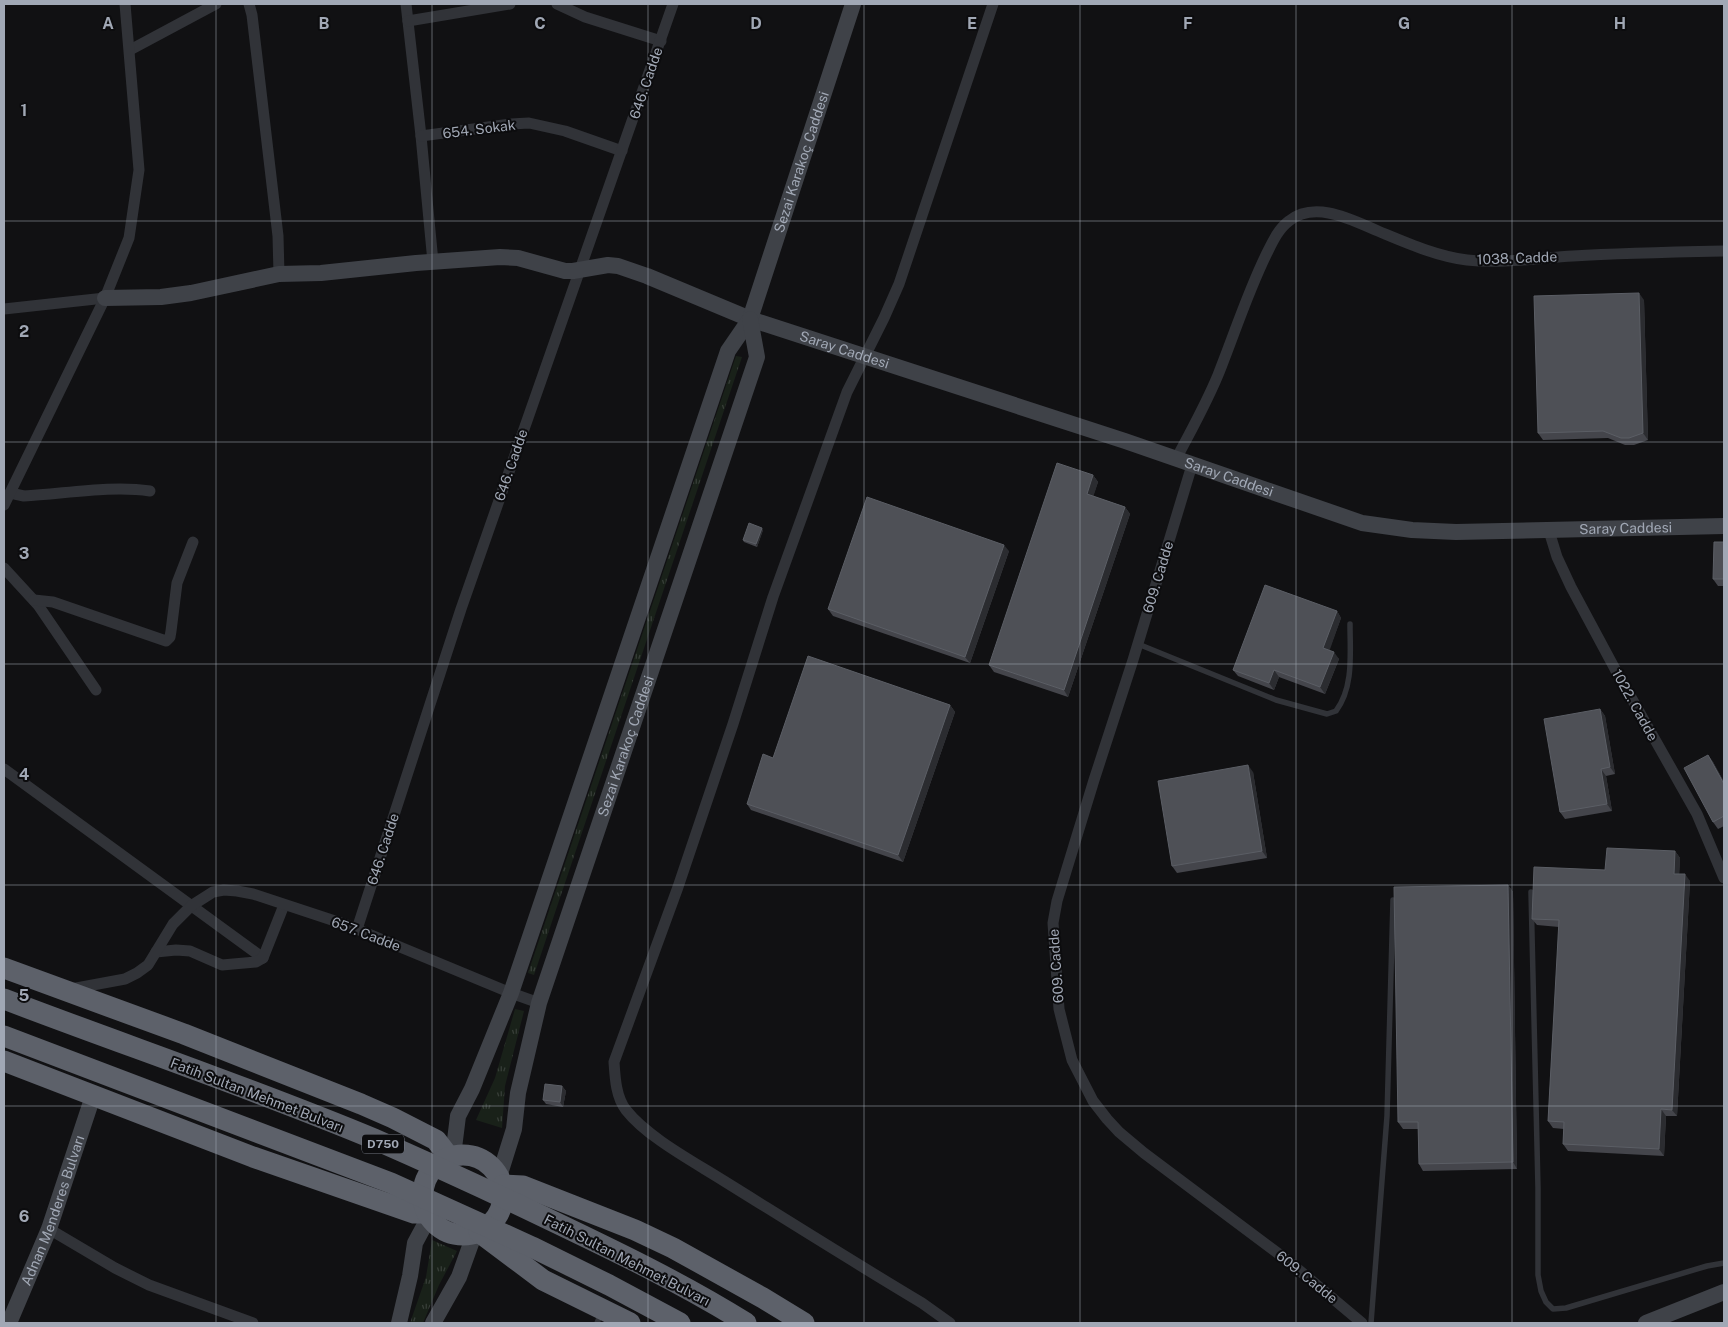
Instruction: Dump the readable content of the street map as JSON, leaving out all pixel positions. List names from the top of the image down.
{
  "streets": {
    "highway": ["Fatih Sultan Mehmet Bulvarı", "D750"],
    "street": [
      "646. Cadde",
      "654. Sokak",
      "Sezai Karakoç Caddesi",
      "1038. Cadde",
      "Saray Caddesi",
      "609. Cadde",
      "1022. Cadde",
      "657. Cadde",
      "Adnan Menderes Bulvarı"
    ]
  },
  "crossings": [
    ["646. Cadde", "654. Sokak"],
    ["646. Cadde", "Saray Caddesi"],
    ["646. Cadde", "657. Cadde"],
    ["Sezai Karakoç Caddesi", "Saray Caddesi"],
    ["Sezai Karakoç Caddesi", "657. Cadde"],
    ["1038. Cadde", "609. Cadde"],
    ["Saray Caddesi", "609. Cadde"],
    ["Saray Caddesi", "1022. Cadde"]
  ],
  "grid": {
    "columns": [
      "A",
      "B",
      "C",
      "D",
      "E",
      "F",
      "G",
      "H"
    ],
    "rows": [
      "1",
      "2",
      "3",
      "4",
      "5",
      "6"
    ]
  }
}
